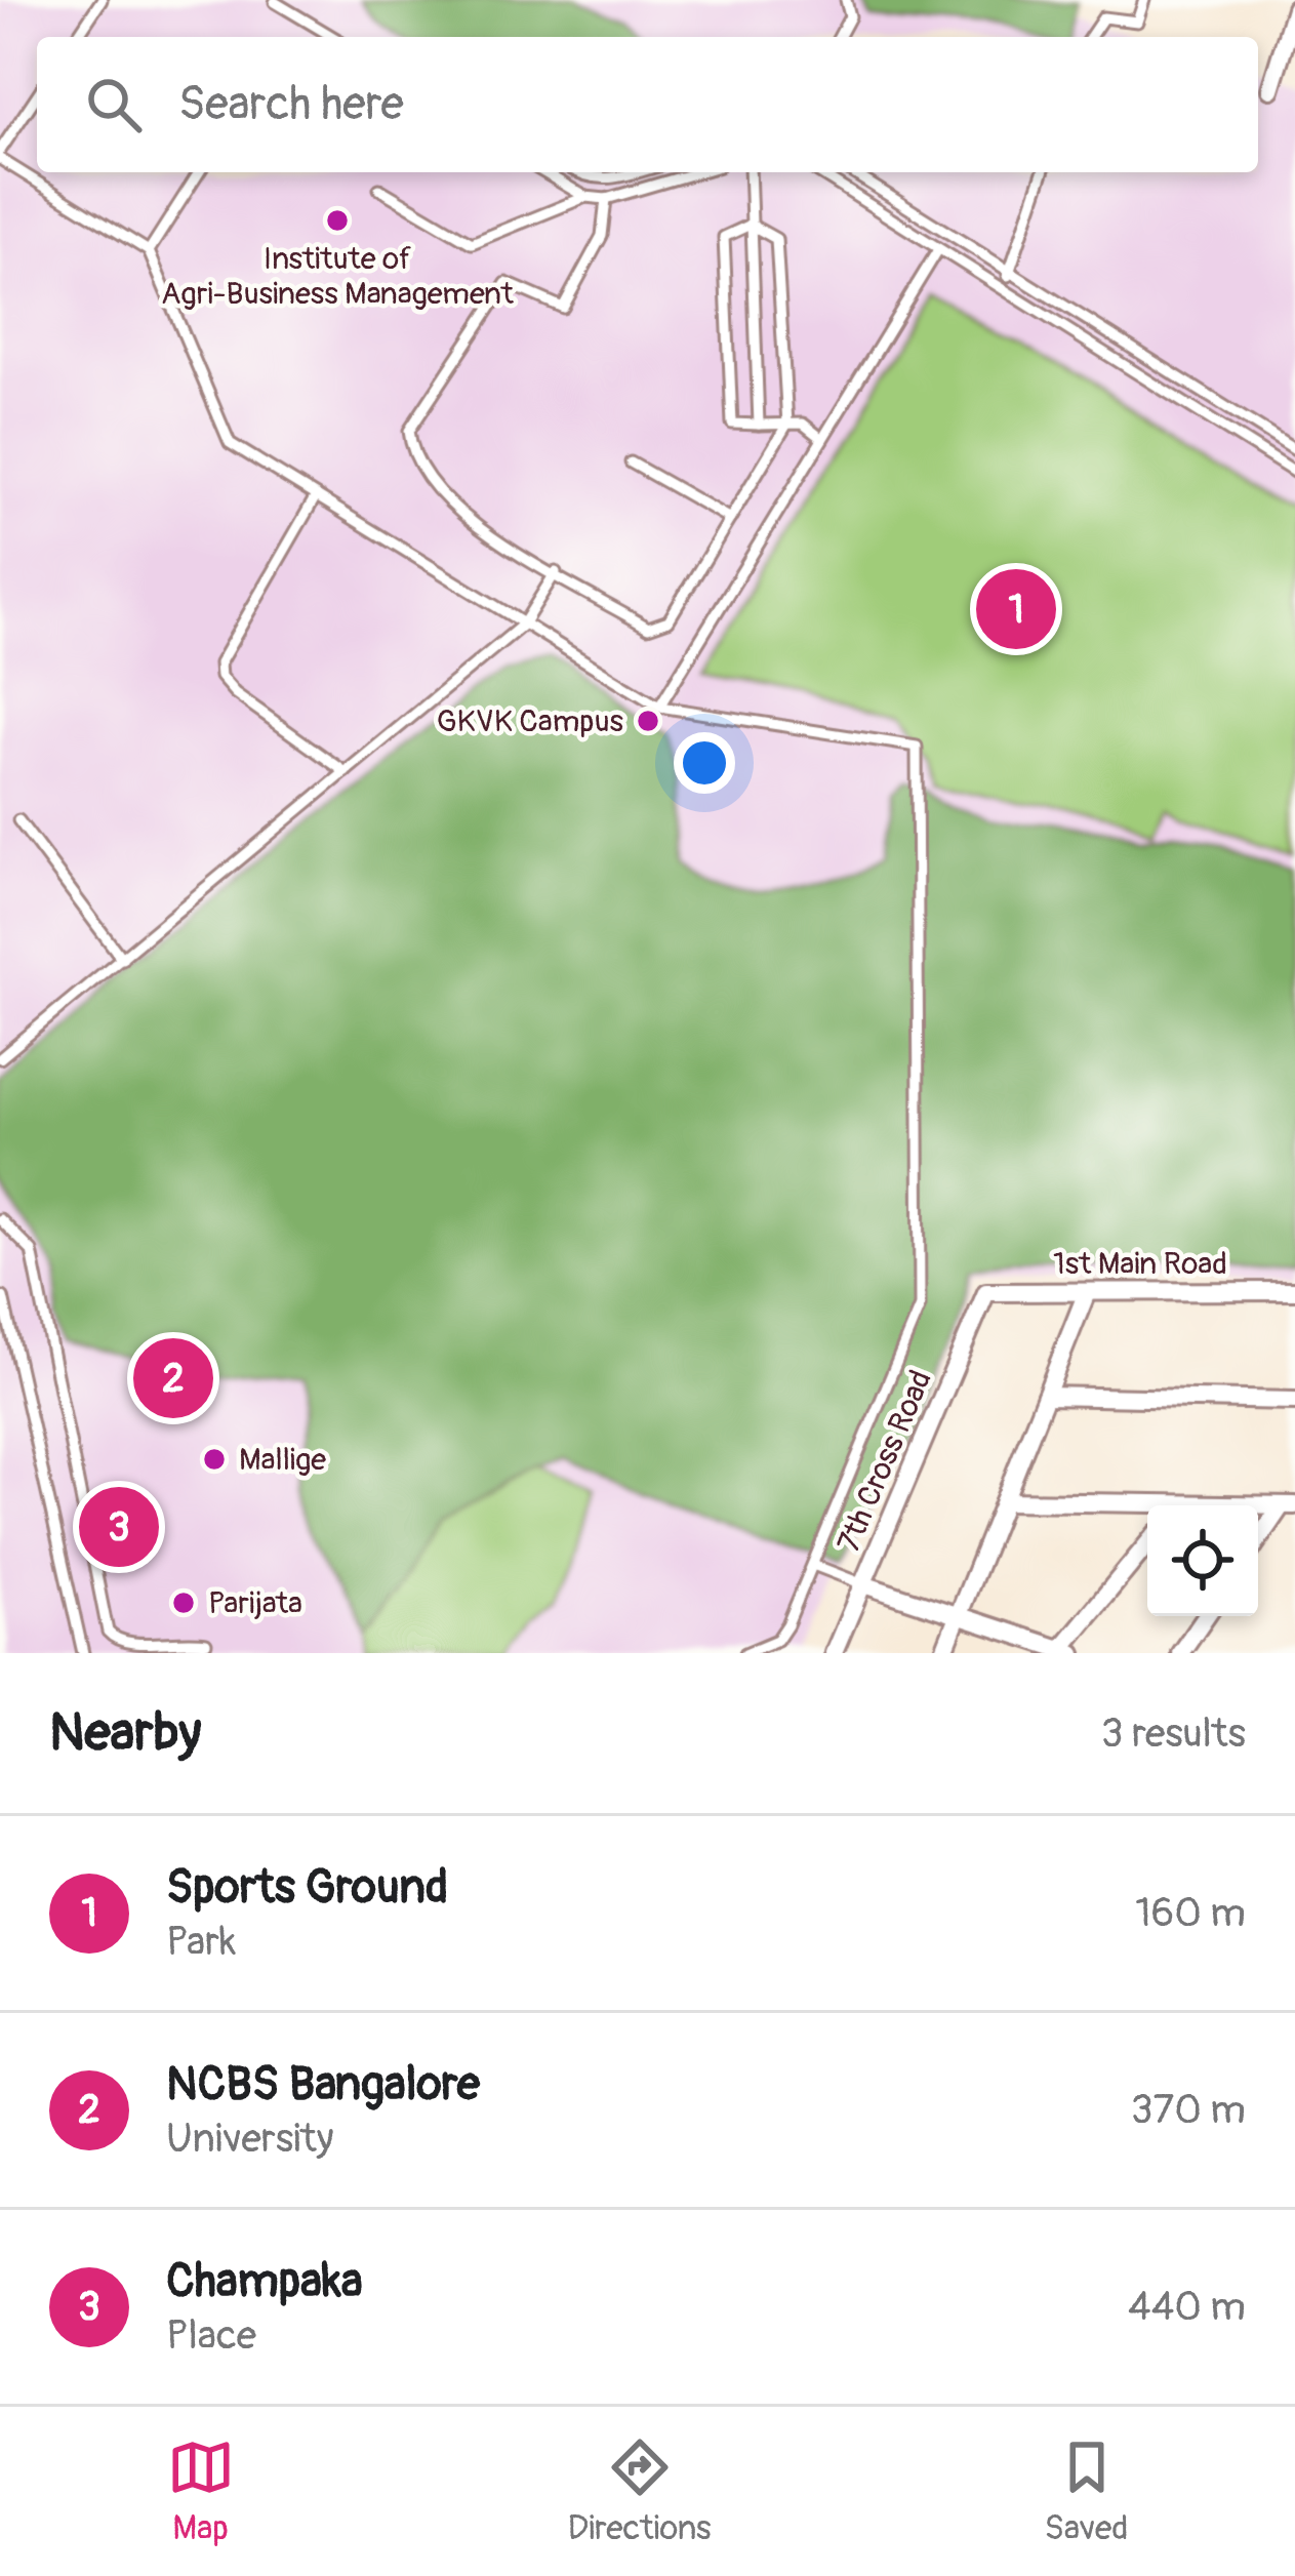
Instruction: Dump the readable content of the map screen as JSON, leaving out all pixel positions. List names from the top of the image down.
{
  "streets": {
    "street": ["1st Main Road", "7th Cross Road"]
  },
  "crossings": [
    ["1st Main Road", "7th Cross Road"]
  ],
  "places": [
    "Institute of Agri-Business Management",
    "GKVK Campus",
    "Mallige",
    "Parijata"
  ],
  "page": {
    "search": "Search here",
    "pins": ["1", "2", "3"],
    "heading": ["Nearby", "3 results"],
    "list": [
      {
        "mark": "1",
        "name": "Sports Ground",
        "note": "Park",
        "value": "160 m"
      },
      {
        "mark": "2",
        "name": "NCBS Bangalore",
        "note": "University",
        "value": "370 m"
      },
      {
        "mark": "3",
        "name": "Champaka",
        "note": "Place",
        "value": "440 m"
      }
    ],
    "nav": ["Map", "Directions", "Saved"]
  }
}
